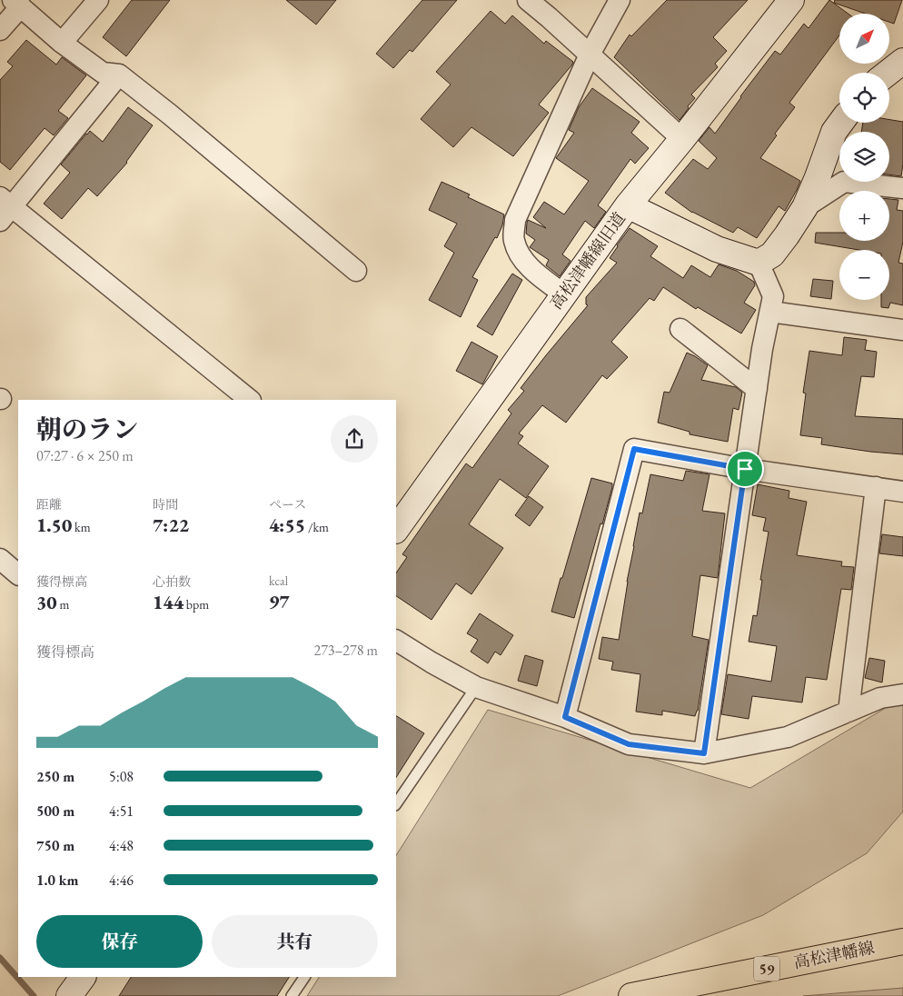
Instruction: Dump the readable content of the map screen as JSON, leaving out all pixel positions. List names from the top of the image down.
{
  "streets": {
    "main road": ["高松津幡線", "59"],
    "street": ["高松津幡線旧道"]
  },
  "north": "top right",
  "page": {
    "map_buttons": ["+", "−"],
    "heading": ["朝のラン", "07:27 · 6 × 250 m"],
    "stats": [
      ["距離", "1.50 km"],
      ["時間", "7:22"],
      ["ペース", "4:55 /km"],
      ["獲得標高", "30 m"],
      ["心拍数", "144 bpm"],
      ["kcal", "97"]
    ],
    "chart": ["獲得標高", "273–278 m"],
    "list": [
      {
        "name": "250 m",
        "note": "5:08"
      },
      {
        "name": "500 m",
        "note": "4:51"
      },
      {
        "name": "750 m",
        "note": "4:48"
      },
      {
        "name": "1.0 km",
        "note": "4:46"
      }
    ],
    "buttons": ["保存", "共有"]
  }
}
